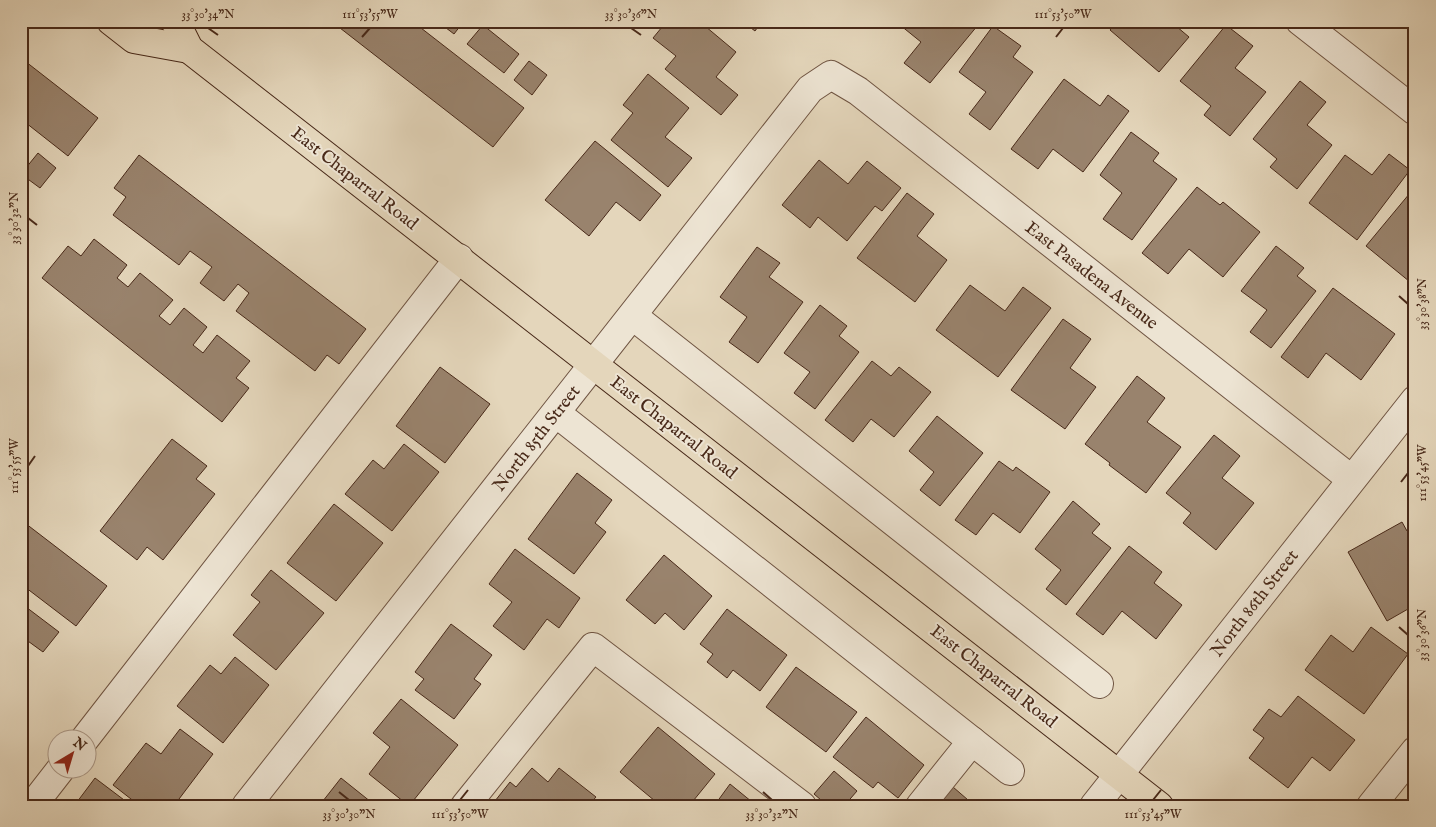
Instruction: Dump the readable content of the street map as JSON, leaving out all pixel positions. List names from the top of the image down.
{
  "streets": {
    "main road": ["East Chaparral Road"],
    "street": ["East Pasadena Avenue", "North 85th Street", "North 86th Street"]
  },
  "crossings": [
    ["East Chaparral Road", "North 85th Street"],
    ["East Chaparral Road", "North 86th Street"],
    ["East Pasadena Avenue", "North 85th Street"],
    ["East Pasadena Avenue", "North 86th Street"]
  ],
  "north": "top right",
  "coordinates": [
    "33°30'34\"N",
    "111°53'55\"W",
    "33°30'36\"N",
    "111°53'50\"W",
    "33°30'32\"N",
    "33°30'38\"N",
    "111°53'45\"W",
    "33°30'30\"N"
  ]
}
